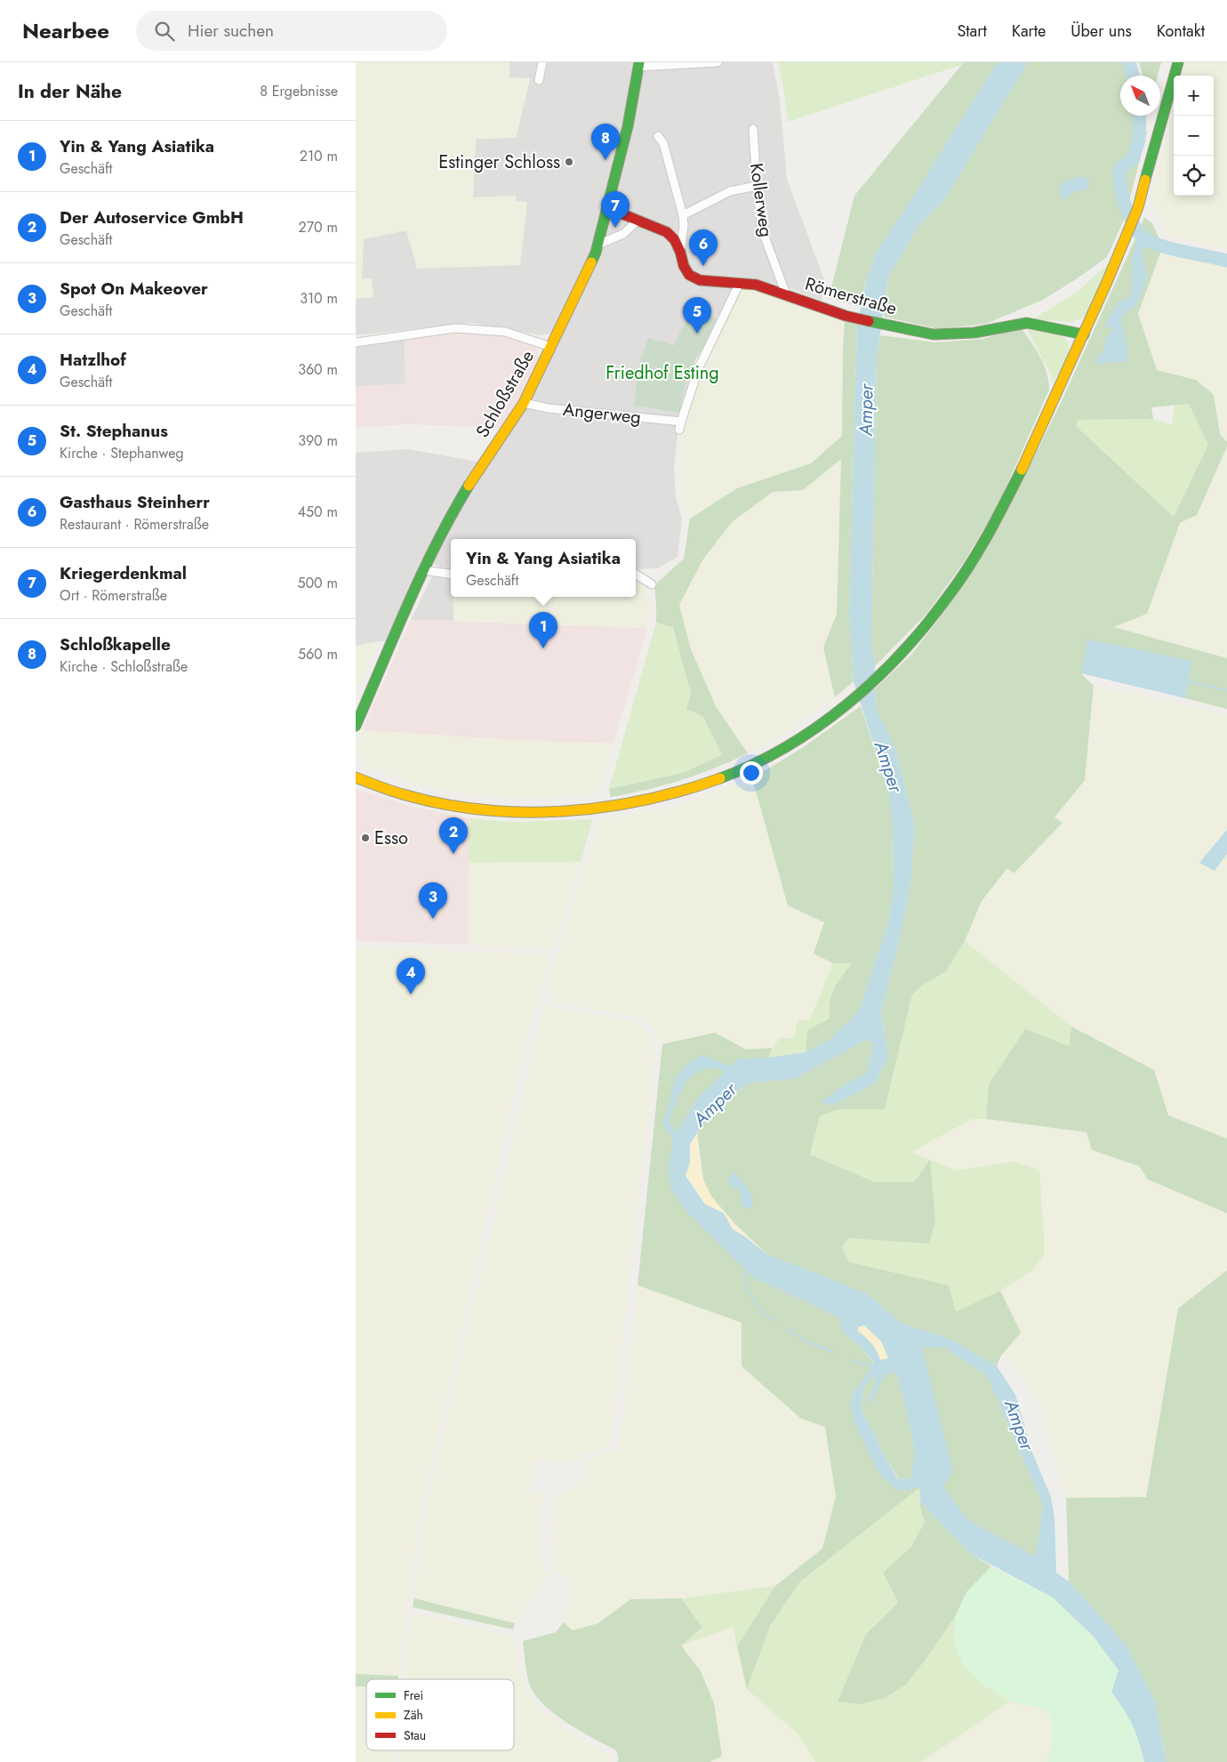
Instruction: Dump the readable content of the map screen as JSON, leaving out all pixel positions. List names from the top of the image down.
{
  "streets": {
    "main road": ["Römerstraße", "Schloßstraße"],
    "street": ["Kollerweg", "Angerweg"]
  },
  "crossings": [
    ["Kollerweg", "Römerstraße"],
    ["Römerstraße", "Schloßstraße"],
    ["Römerstraße", "Angerweg"],
    ["Schloßstraße", "Angerweg"]
  ],
  "water": ["Amper"],
  "parks": ["Friedhof Esting"],
  "places": ["Estinger Schloss", "Esso"],
  "legend": ["Frei", "Zäh", "Stau"],
  "north": "top left",
  "page": {
    "header": "Nearbee",
    "search": "Hier suchen",
    "nav": [
      "Start",
      "Karte",
      "Über uns",
      "Kontakt"
    ],
    "heading": ["In der Nähe", "8 Ergebnisse"],
    "map_buttons": ["+", "−"],
    "list": [
      {
        "mark": "1",
        "name": "Yin & Yang Asiatika",
        "note": "Geschäft",
        "value": "210 m"
      },
      {
        "mark": "2",
        "name": "Der Autoservice GmbH",
        "note": "Geschäft",
        "value": "270 m"
      },
      {
        "mark": "3",
        "name": "Spot On Makeover",
        "note": "Geschäft",
        "value": "310 m"
      },
      {
        "mark": "4",
        "name": "Hatzlhof",
        "note": "Geschäft",
        "value": "360 m"
      },
      {
        "mark": "5",
        "name": "St. Stephanus",
        "note": "Kirche · Stephanweg",
        "value": "390 m"
      },
      {
        "mark": "6",
        "name": "Gasthaus Steinherr",
        "note": "Restaurant · Römerstraße",
        "value": "450 m"
      },
      {
        "mark": "7",
        "name": "Kriegerdenkmal",
        "note": "Ort · Römerstraße",
        "value": "500 m"
      },
      {
        "mark": "8",
        "name": "Schloßkapelle",
        "note": "Kirche · Schloßstraße",
        "value": "560 m"
      }
    ],
    "pins": [
      "8",
      "7",
      "6",
      "5",
      "1",
      "2",
      "3",
      "4"
    ],
    "popup": ["Yin & Yang Asiatika", "Geschäft"]
  }
}
